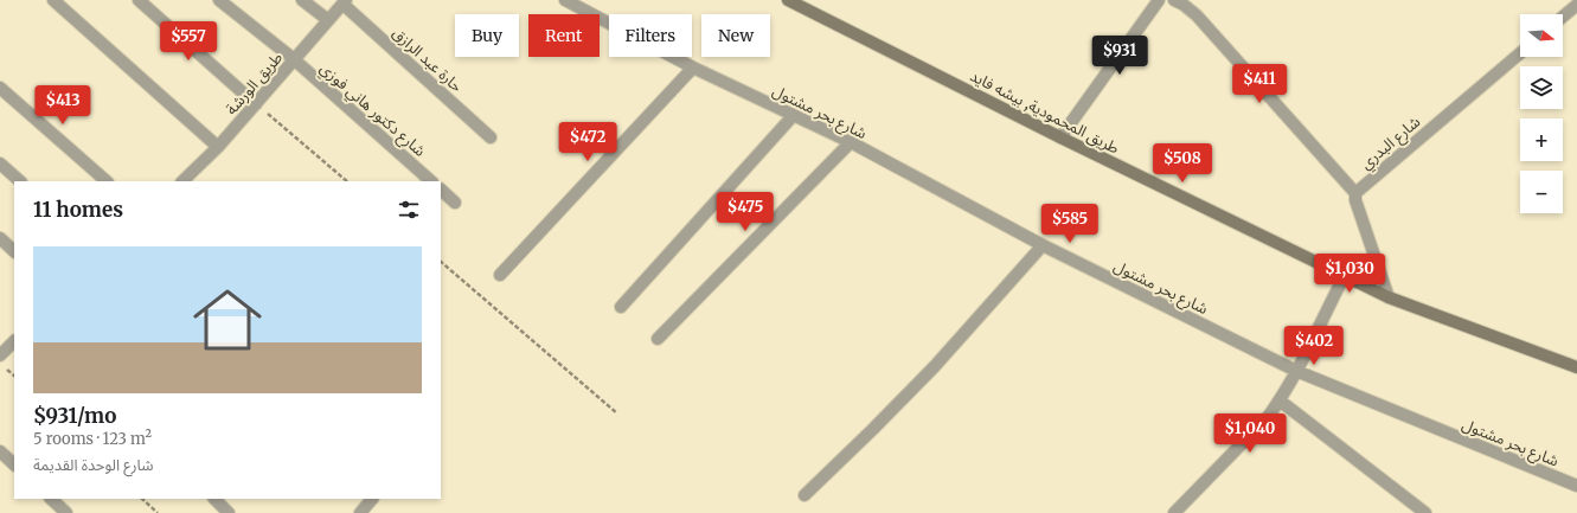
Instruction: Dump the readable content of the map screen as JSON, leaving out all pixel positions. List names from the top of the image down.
{
  "streets": {
    "street": [
      "حارة عبد الرازق",
      "طريق الورشة",
      "شارع دكتور هاني فوزي",
      "شارع بحر مشتول",
      "طريق المحمودية, بيشه فايد",
      "شارع البدري"
    ]
  },
  "crossings": [
    ["حارة عبد الرازق", "طريق الورشة"],
    ["طريق الورشة", "شارع دكتور هاني فوزي"]
  ],
  "north": "right",
  "page": {
    "map_buttons": ["+", "−"],
    "chip": [
      "Buy",
      "Rent",
      "Filters",
      "New"
    ],
    "price": [
      "$557",
      "$931",
      "$411",
      "$413",
      "$472",
      "$508",
      "$475",
      "$585",
      "$1,030",
      "$402",
      "$1,040"
    ],
    "heading": "11 homes",
    "list": [
      {
        "name": "$931/mo",
        "note": "5 rooms · 123 m² · شارع الوحدة القديمة"
      }
    ]
  }
}
